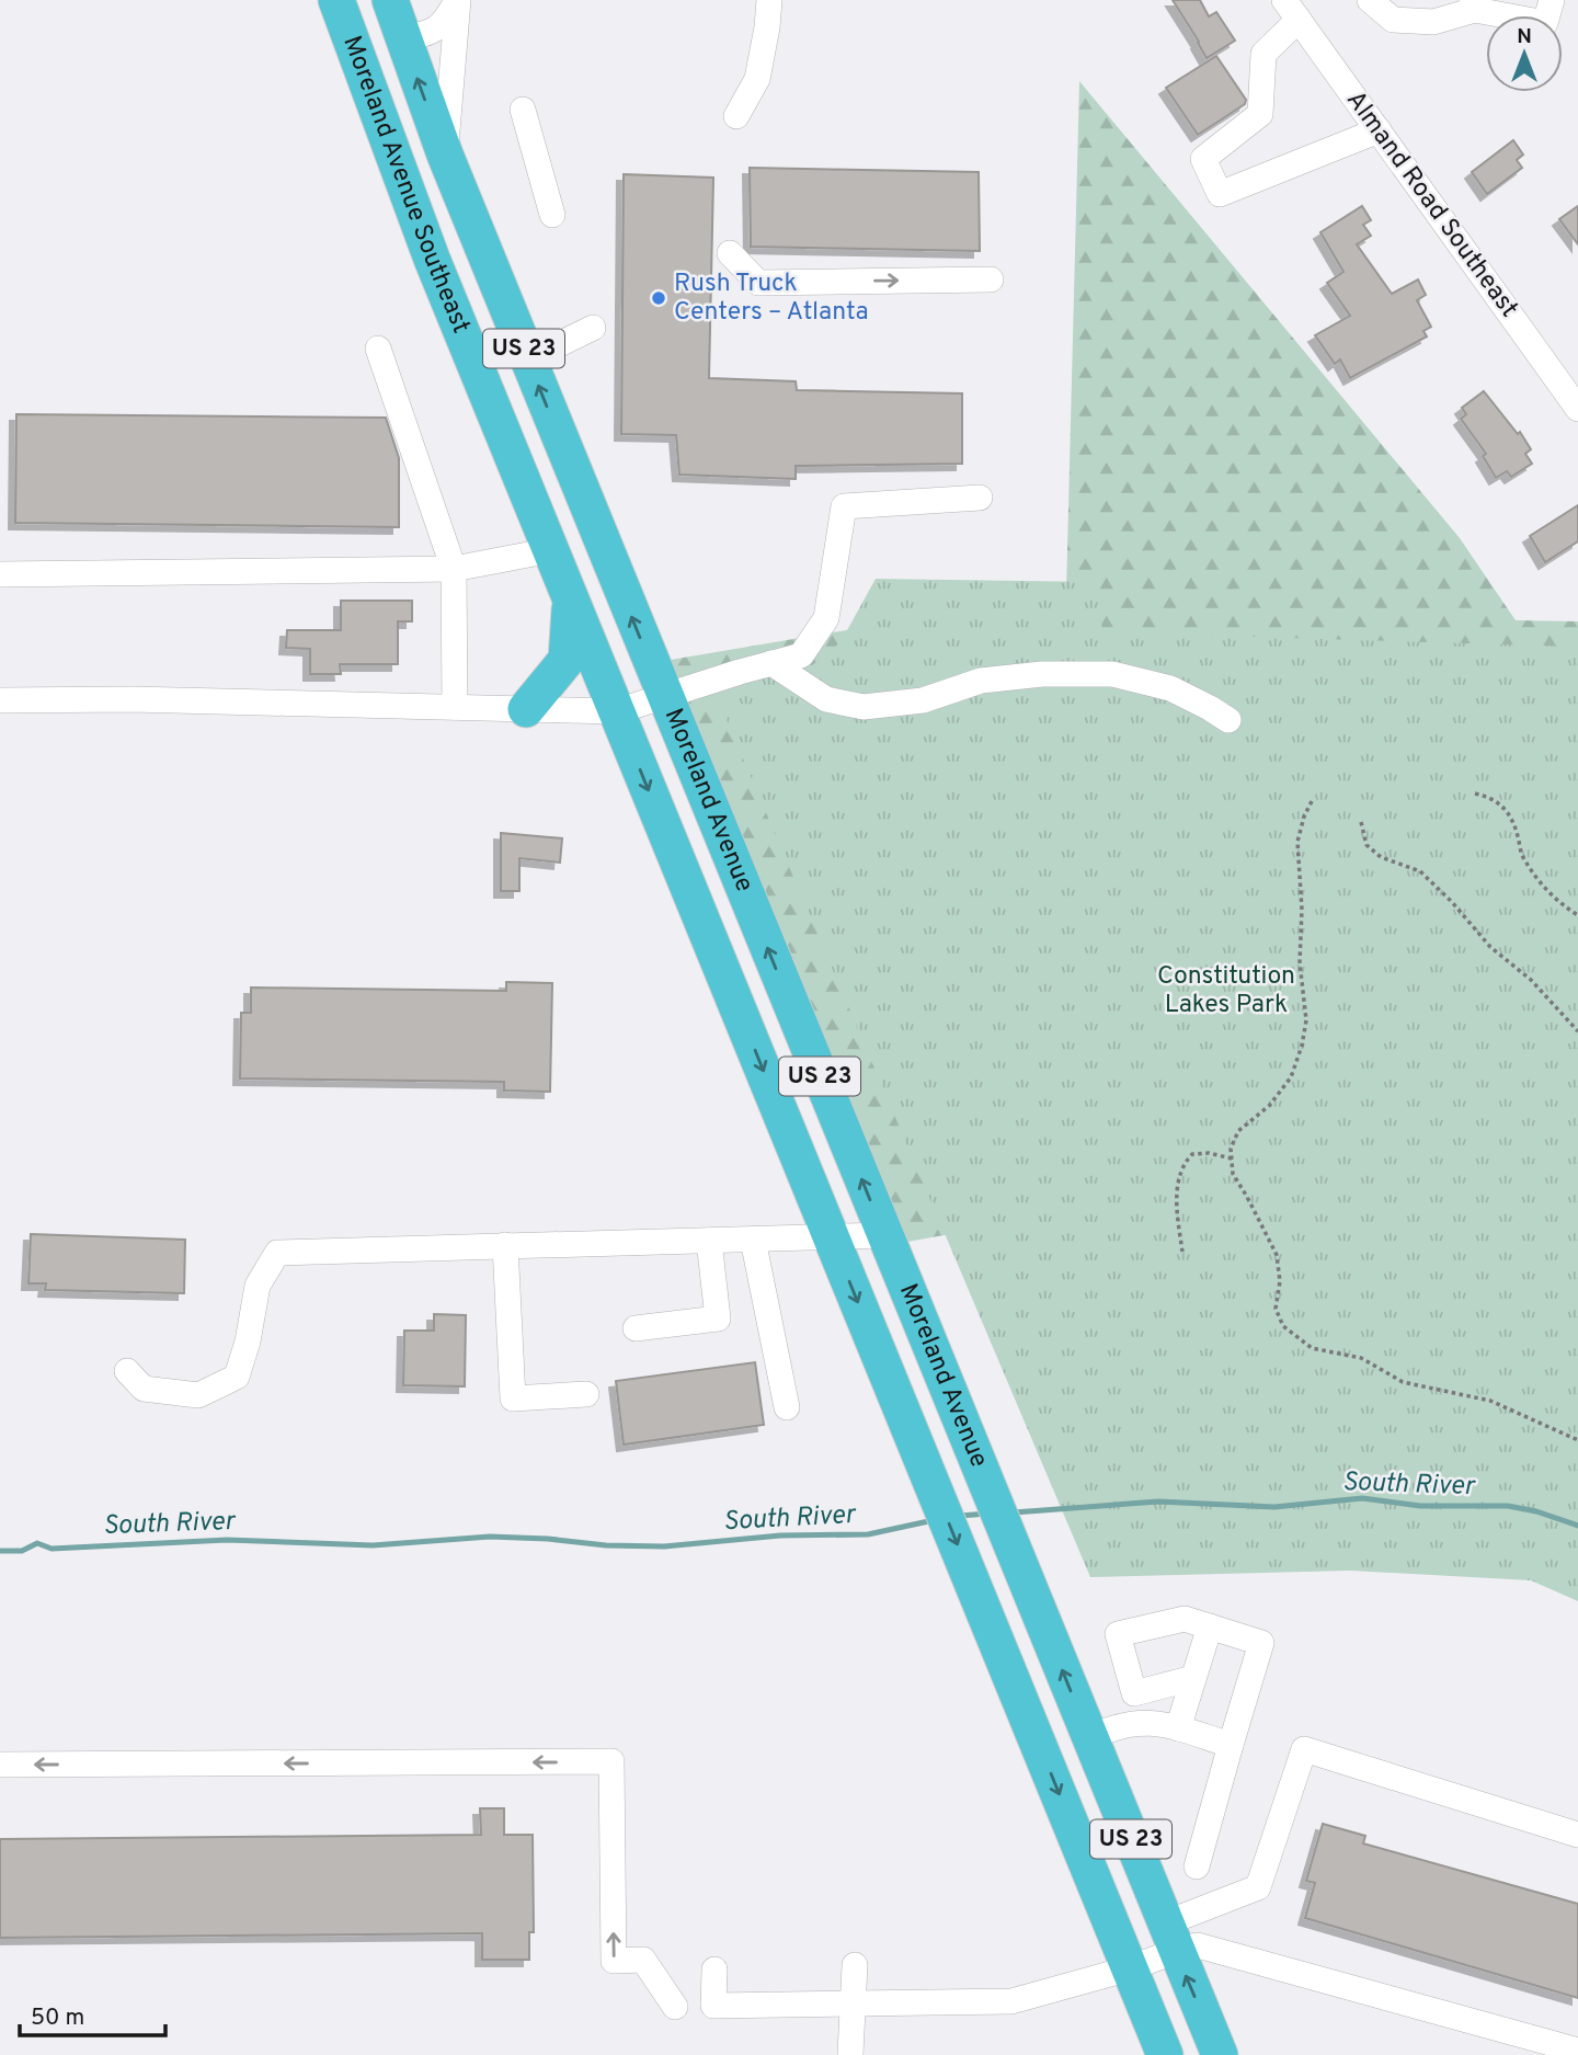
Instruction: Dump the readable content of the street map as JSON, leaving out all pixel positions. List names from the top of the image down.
{
  "streets": {
    "highway": ["Moreland Avenue Southeast", "US 23", "Moreland Avenue"],
    "street": ["Almand Road Southeast"]
  },
  "crossings": [
    ["Moreland Avenue Southeast", "Moreland Avenue"]
  ],
  "water": ["South River"],
  "parks": ["Constitution Lakes Park"],
  "places": ["Rush Truck Centers – Atlanta"],
  "scale_bar": "50 m",
  "north": "top"
}
